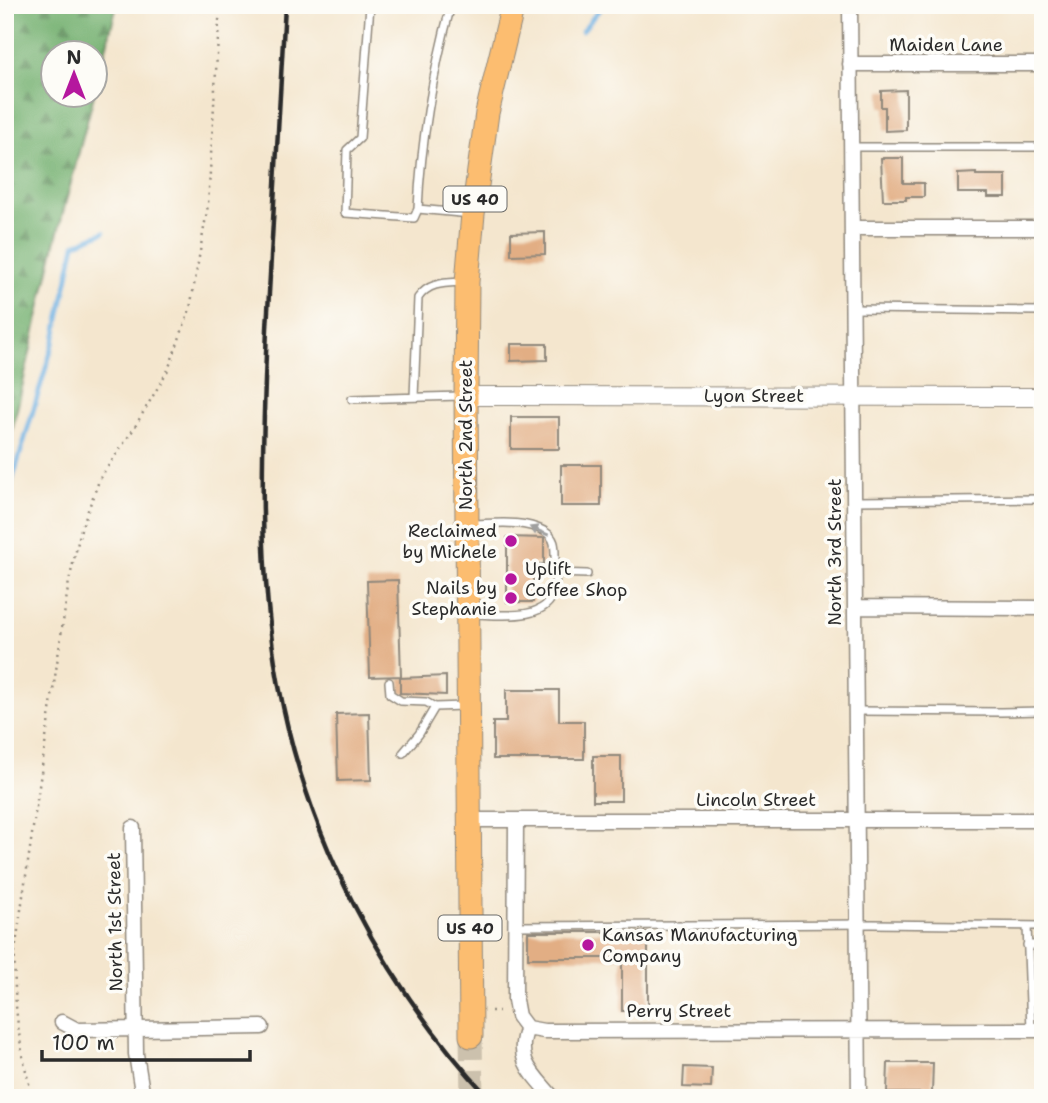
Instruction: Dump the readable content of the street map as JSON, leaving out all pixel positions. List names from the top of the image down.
{
  "streets": {
    "highway": ["US 40", "North 2nd Street"],
    "street": [
      "Maiden Lane",
      "Lyon Street",
      "North 3rd Street",
      "Lincoln Street",
      "North 1st Street",
      "Perry Street"
    ]
  },
  "crossings": [
    ["Maiden Lane", "North 3rd Street"],
    ["Lyon Street", "North 2nd Street"],
    ["Lyon Street", "North 3rd Street"],
    ["North 2nd Street", "Lincoln Street"],
    ["North 3rd Street", "Lincoln Street"],
    ["North 3rd Street", "Perry Street"]
  ],
  "places": [
    "Reclaimed by Michele",
    "Uplift Coffee Shop",
    "Nails by Stephanie",
    "Kansas Manufacturing Company"
  ],
  "scale_bar": "100 m",
  "north": "top"
}
